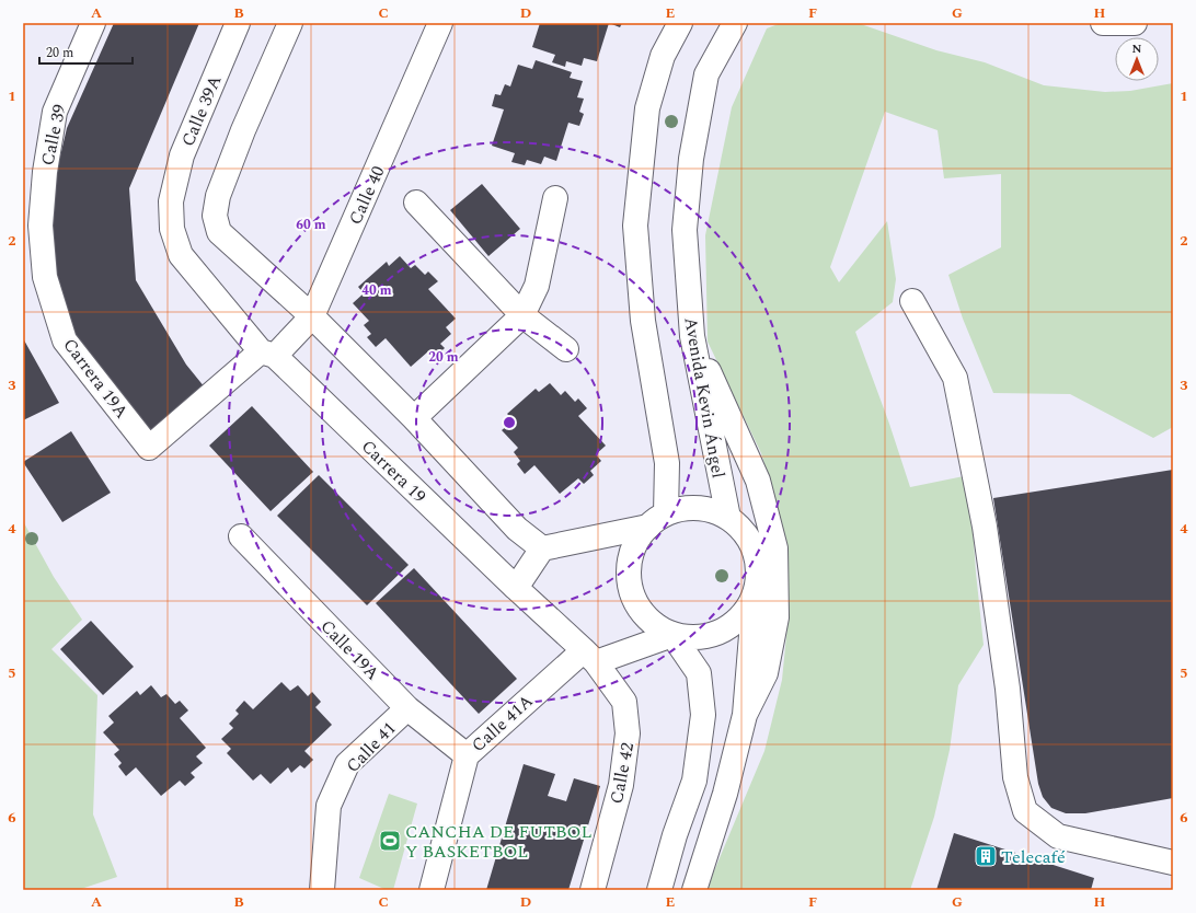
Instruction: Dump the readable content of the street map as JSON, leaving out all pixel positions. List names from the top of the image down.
{
  "streets": {
    "street": [
      "Calle 39A",
      "Calle 39",
      "Calle 40",
      "Carrera 19A",
      "Avenida Kevin Ángel",
      "Carrera 19",
      "Calle 19A",
      "Calle 41A",
      "Calle 41",
      "Calle 42"
    ]
  },
  "crossings": [
    ["Calle 39A", "Carrera 19"],
    ["Calle 39", "Carrera 19A"],
    ["Calle 40", "Carrera 19A"],
    ["Calle 40", "Carrera 19"],
    ["Carrera 19", "Calle 41A"],
    ["Carrera 19", "Calle 42"],
    ["Calle 19A", "Calle 41A"],
    ["Calle 19A", "Calle 41"],
    ["Calle 41A", "Calle 42"]
  ],
  "places": {
    "sports": ["CANCHA DE FUTBOL Y BASKETBOL"],
    "building": ["Telecafé"]
  },
  "scale_bar": "20 m",
  "north": "top",
  "grid": {
    "columns": [
      "A",
      "B",
      "C",
      "D",
      "E",
      "F",
      "G",
      "H"
    ],
    "rows": [
      "1",
      "2",
      "3",
      "4",
      "5",
      "6"
    ]
  },
  "rings": ["60 m", "40 m", "20 m"]
}
